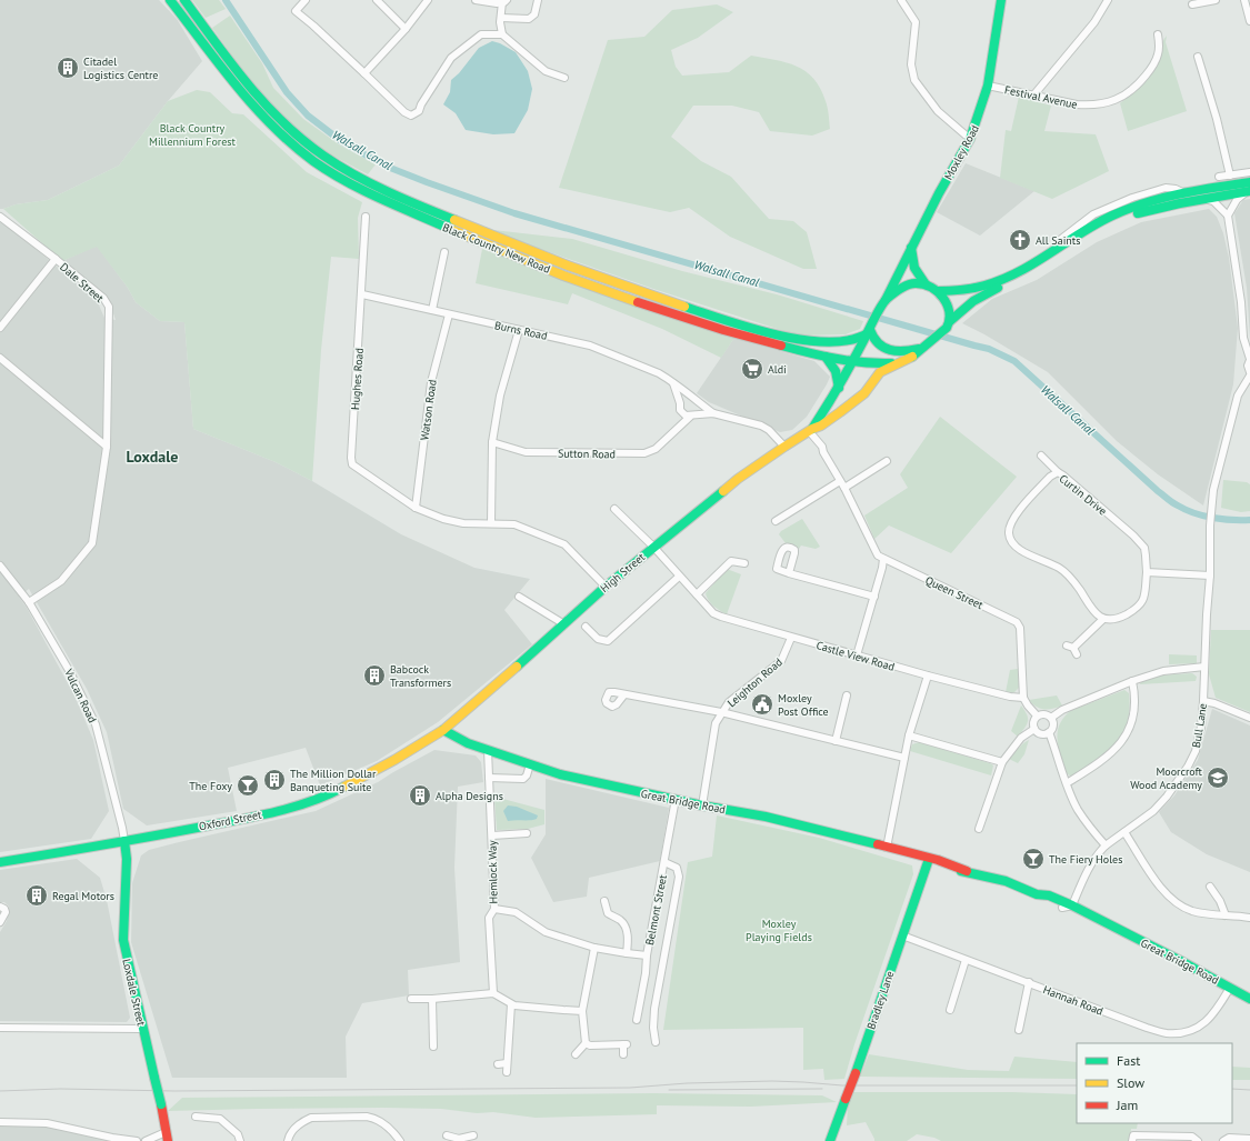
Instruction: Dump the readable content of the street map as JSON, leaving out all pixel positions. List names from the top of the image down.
{
  "streets": {
    "main road": [
      "Moxley Road",
      "Black Country New Road",
      "High Street",
      "Great Bridge Road",
      "Oxford Street",
      "Loxdale Street",
      "Bradley Lane"
    ],
    "street": [
      "Festival Avenue",
      "Dale Street",
      "Burns Road",
      "Hughes Road",
      "Watson Road",
      "Sutton Road",
      "Curtin Drive",
      "Queen Street",
      "Castle View Road",
      "Leighton Road",
      "Vulcan Road",
      "Bull Lane",
      "Hemlock Way",
      "Belmont Street",
      "Hannah Road"
    ]
  },
  "crossings": [
    ["Festival Avenue", "Moxley Road"],
    ["Moxley Road", "Black Country New Road"],
    ["Moxley Road", "High Street"],
    ["Black Country New Road", "High Street"],
    ["Dale Street", "Vulcan Road"],
    ["Burns Road", "Hughes Road"],
    ["Burns Road", "Watson Road"],
    ["Burns Road", "Sutton Road"],
    ["Hughes Road", "Watson Road"],
    ["High Street", "Queen Street"],
    ["High Street", "Castle View Road"],
    ["High Street", "Great Bridge Road"],
    ["High Street", "Oxford Street"],
    ["Queen Street", "Castle View Road"],
    ["Castle View Road", "Leighton Road"],
    ["Leighton Road", "Great Bridge Road"],
    ["Vulcan Road", "Oxford Street"],
    ["Vulcan Road", "Loxdale Street"],
    ["Bull Lane", "Great Bridge Road"],
    ["Great Bridge Road", "Oxford Street"],
    ["Great Bridge Road", "Hemlock Way"],
    ["Great Bridge Road", "Belmont Street"],
    ["Great Bridge Road", "Bradley Lane"],
    ["Great Bridge Road", "Hannah Road"],
    ["Oxford Street", "Loxdale Street"],
    ["Bradley Lane", "Hannah Road"]
  ],
  "districts": ["Loxdale"],
  "water": ["Walsall Canal"],
  "parks": ["Black Country Millennium Forest", "Moxley Playing Fields"],
  "places": {
    "building": [
      "Citadel Logistics Centre",
      "Babcock Transformers",
      "The Million Dollar Banqueting Suite",
      "Alpha Designs",
      "Regal Motors"
    ],
    "church": ["All Saints"],
    "supermarket": ["Aldi"],
    "public building": ["Moxley Post Office"],
    "school or university": ["Moorcroft Wood Academy"],
    "bar": ["The Foxy", "The Fiery Holes"]
  },
  "legend": ["Fast", "Slow", "Jam"]
}
